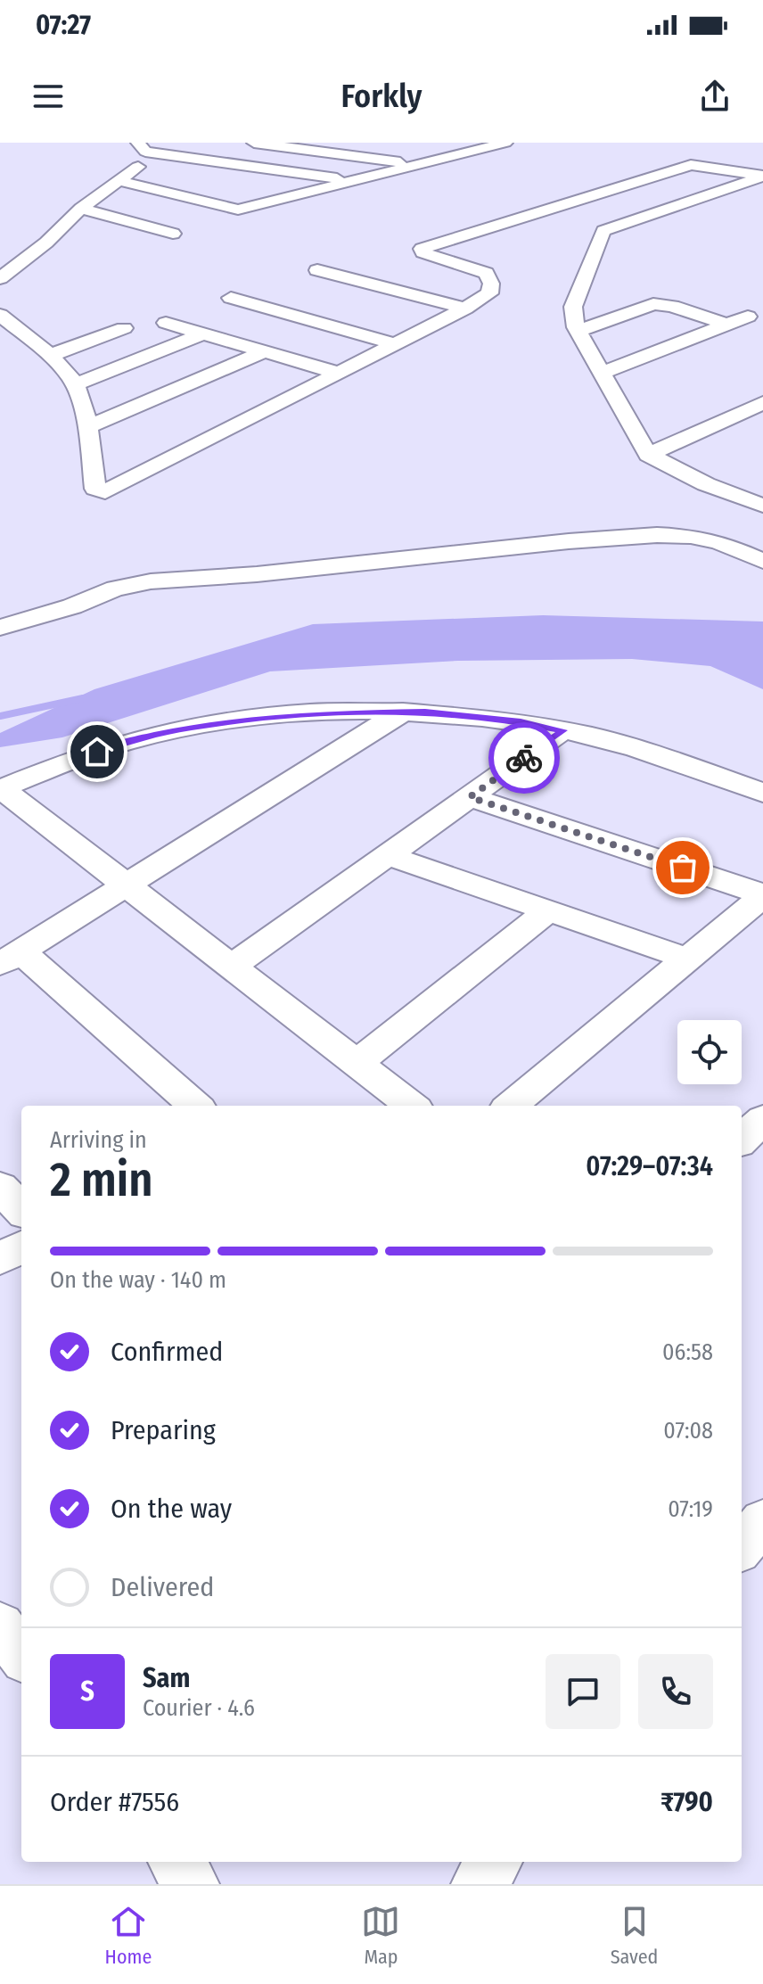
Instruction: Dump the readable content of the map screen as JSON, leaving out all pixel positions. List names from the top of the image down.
{
  "page": {
    "status": "07:27",
    "header": "Forkly",
    "heading": ["2 min", "Arriving in", "07:29–07:34"],
    "panel": [
      "Sam",
      "Courier · 4.6",
      "Order #7556",
      "₹790"
    ],
    "bar": "On the way · 140 m",
    "list": [
      ["Confirmed", "06:58"],
      ["Preparing", "07:08"],
      ["On the way", "07:19"],
      "Delivered"
    ],
    "round": "S",
    "tabs": ["Home", "Map", "Saved"]
  }
}
